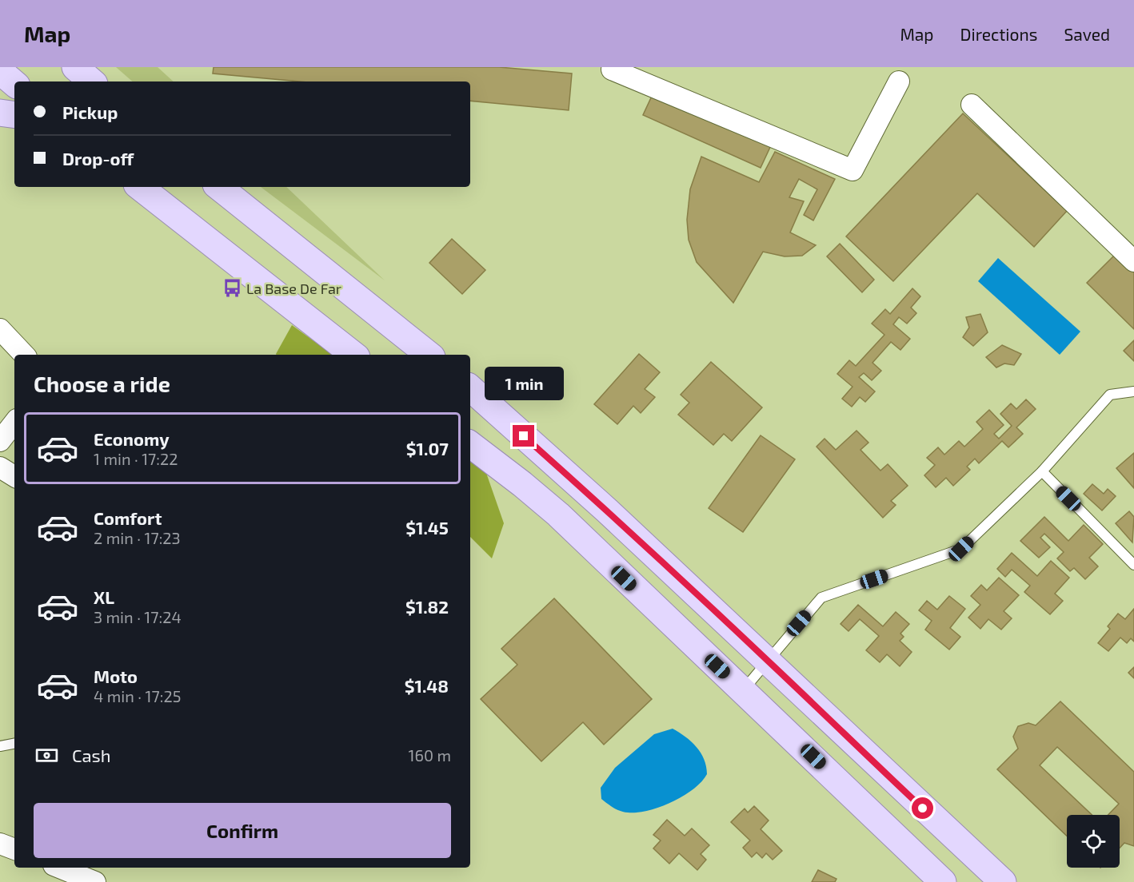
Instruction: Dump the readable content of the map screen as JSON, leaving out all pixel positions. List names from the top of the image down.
{
  "places": {
    "bus stop": ["La Base De Far"]
  },
  "page": {
    "header": "Map",
    "nav": ["Map", "Directions", "Saved"],
    "banner": ["Pickup", "Drop-off"],
    "heading": "Choose a ride",
    "bubble": "1 min",
    "list": [
      {
        "name": "Economy",
        "note": "1 min · 17:22",
        "value": "$1.07"
      },
      {
        "name": "Comfort",
        "note": "2 min · 17:23",
        "value": "$1.45"
      },
      {
        "name": "XL",
        "note": "3 min · 17:24",
        "value": "$1.82"
      },
      {
        "name": "Moto",
        "note": "4 min · 17:25",
        "value": "$1.48"
      }
    ],
    "pay": ["Cash", "160 m"],
    "buttons": "Confirm"
  }
}
